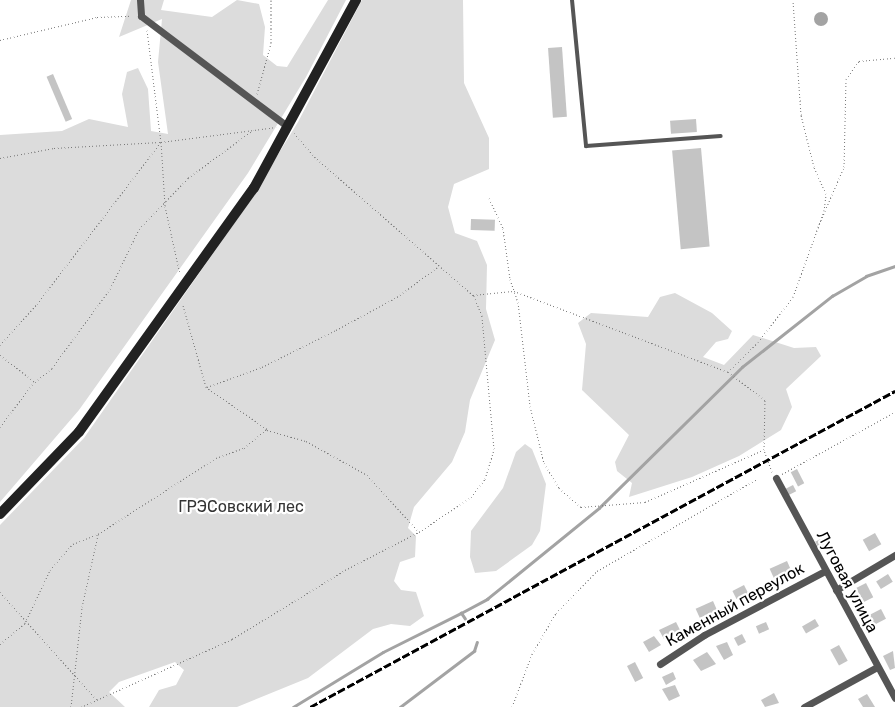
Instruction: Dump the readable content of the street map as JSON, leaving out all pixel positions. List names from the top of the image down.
{
  "streets": {
    "street": ["Луговая улица", "Каменный переулок"]
  },
  "crossings": [
    ["Луговая улица", "Каменный переулок"]
  ],
  "parks": ["ГРЭСовский лес"]
}
